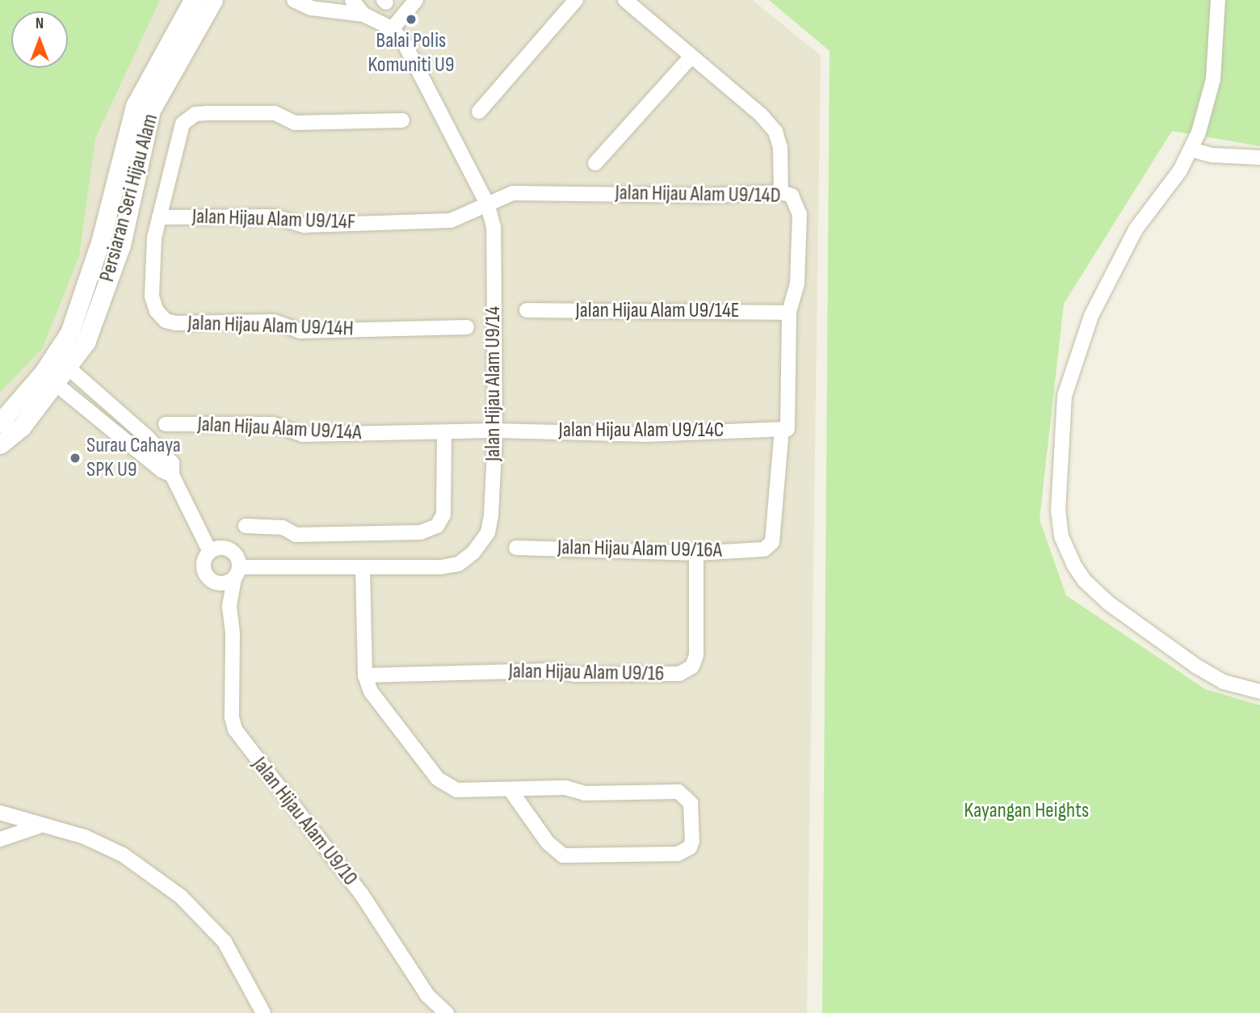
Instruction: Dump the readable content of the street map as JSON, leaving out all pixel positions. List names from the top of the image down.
{
  "streets": {
    "street": [
      "Jalan Hijau Alam U9/14D",
      "Persiaran Seri Hijau Alam",
      "Jalan Hijau Alam U9/14F",
      "Jalan Hijau Alam U9/14E",
      "Jalan Hijau Alam U9/14H",
      "Jalan Hijau Alam U9/14",
      "Jalan Hijau Alam U9/14A",
      "Jalan Hijau Alam U9/14C",
      "Jalan Hijau Alam U9/16A",
      "Jalan Hijau Alam U9/16",
      "Jalan Hijau Alam U9/10"
    ]
  },
  "crossings": [
    ["Jalan Hijau Alam U9/14D", "Jalan Hijau Alam U9/14F"],
    ["Jalan Hijau Alam U9/14D", "Jalan Hijau Alam U9/14E"],
    ["Jalan Hijau Alam U9/14D", "Jalan Hijau Alam U9/14"],
    ["Jalan Hijau Alam U9/14D", "Jalan Hijau Alam U9/14C"],
    ["Jalan Hijau Alam U9/14D", "Jalan Hijau Alam U9/16A"],
    ["Jalan Hijau Alam U9/14F", "Jalan Hijau Alam U9/14H"],
    ["Jalan Hijau Alam U9/14F", "Jalan Hijau Alam U9/14"],
    ["Jalan Hijau Alam U9/14", "Jalan Hijau Alam U9/14A"],
    ["Jalan Hijau Alam U9/14", "Jalan Hijau Alam U9/14C"],
    ["Jalan Hijau Alam U9/14", "Jalan Hijau Alam U9/10"],
    ["Jalan Hijau Alam U9/14A", "Jalan Hijau Alam U9/14C"],
    ["Jalan Hijau Alam U9/16A", "Jalan Hijau Alam U9/16"]
  ],
  "parks": ["Kayangan Heights"],
  "places": ["Balai Polis Komuniti U9", "Surau Cahaya SPK U9"],
  "north": "top"
}
